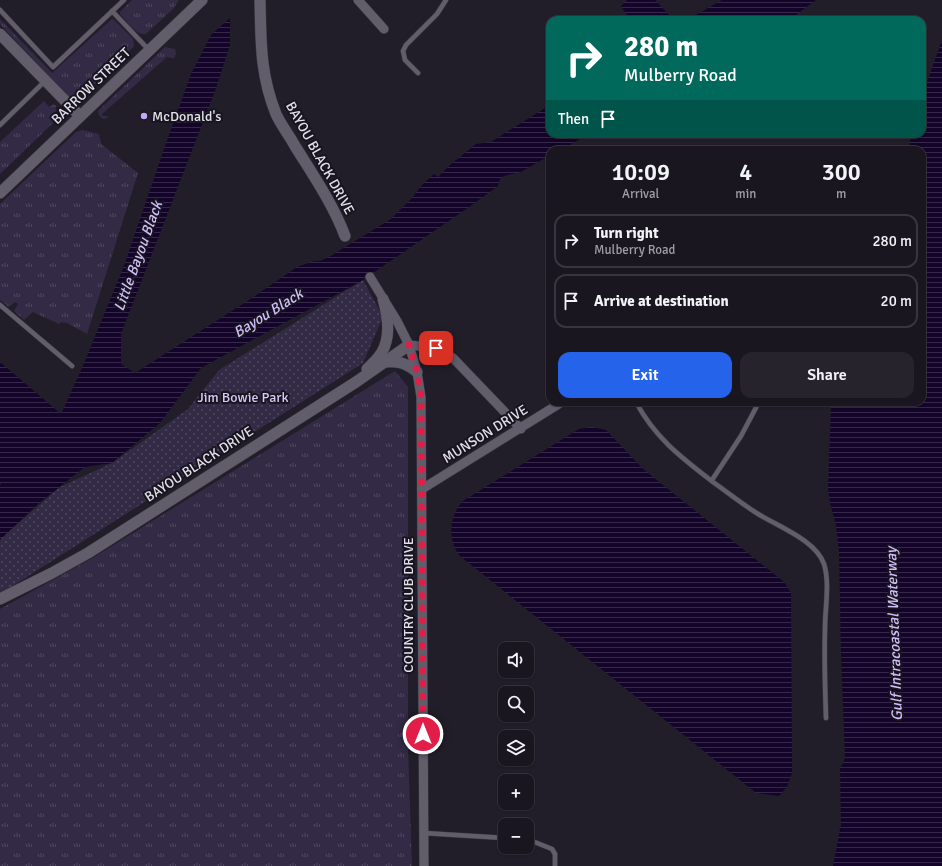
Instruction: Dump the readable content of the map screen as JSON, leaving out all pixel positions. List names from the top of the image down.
{
  "streets": {
    "street": [
      "BARROW STREET",
      "BAYOU BLACK DRIVE",
      "MUNSON DRIVE",
      "COUNTRY CLUB DRIVE"
    ]
  },
  "crossings": [
    ["BAYOU BLACK DRIVE", "COUNTRY CLUB DRIVE"],
    ["MUNSON DRIVE", "COUNTRY CLUB DRIVE"]
  ],
  "water": ["Little Bayou Black", "Bayou Black", "Gulf Intracoastal Waterway"],
  "parks": ["Jim Bowie Park"],
  "places": ["McDonald's"],
  "page": {
    "turn": ["280 m", "Mulberry Road"],
    "then": "Then",
    "eta": [
      "10:09",
      "Arrival",
      "4",
      "min",
      "300",
      "m"
    ],
    "list": [
      {
        "name": "Turn right",
        "note": "Mulberry Road",
        "value": "280 m"
      },
      {
        "name": "Arrive at destination",
        "value": "20 m"
      }
    ],
    "buttons": ["Exit", "Share"],
    "map_buttons": ["+", "−"]
  }
}
